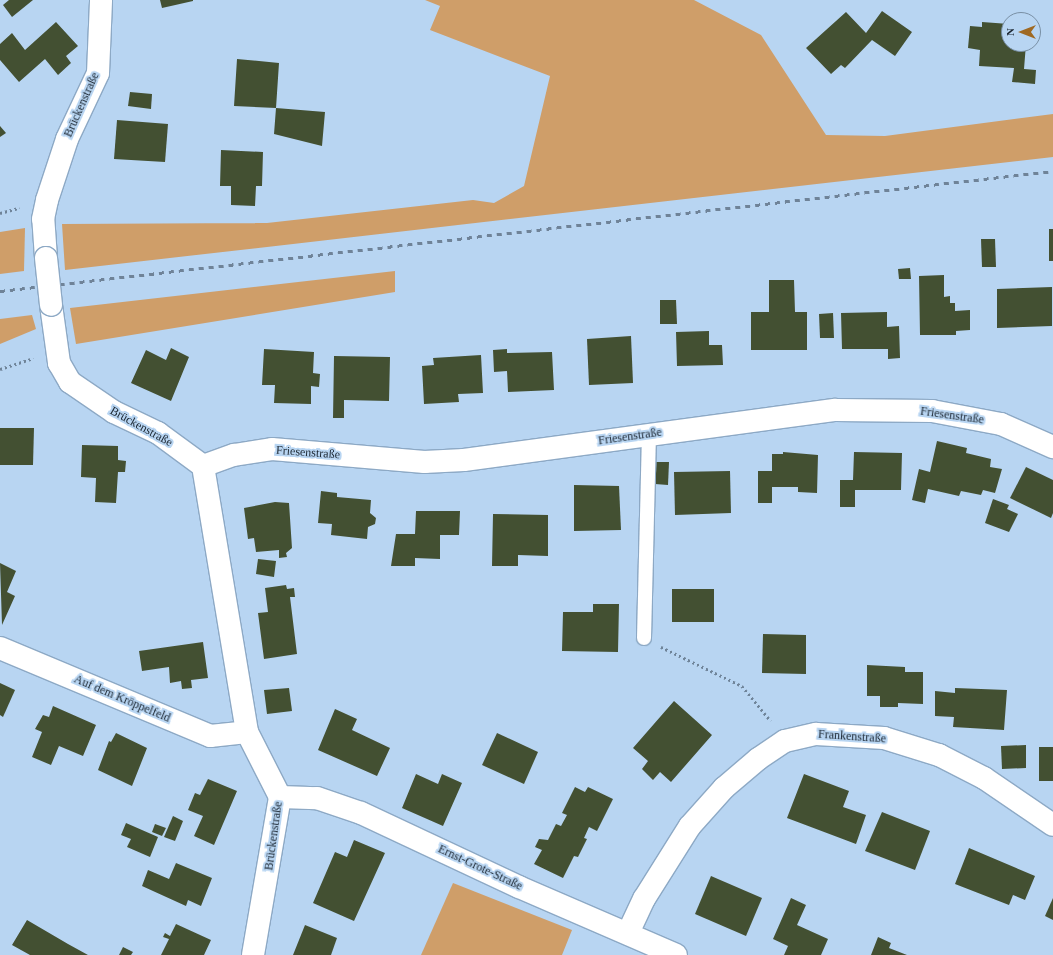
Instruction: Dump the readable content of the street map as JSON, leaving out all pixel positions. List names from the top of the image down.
{
  "streets": {
    "street": [
      "Brückenstraße",
      "Friesenstraße",
      "Auf dem Kröppelfeld",
      "Frankenstraße",
      "Ernst-Grote-Straße"
    ]
  },
  "crossings": [
    ["Brückenstraße", "Friesenstraße"],
    ["Brückenstraße", "Auf dem Kröppelfeld"],
    ["Brückenstraße", "Ernst-Grote-Straße"],
    ["Frankenstraße", "Ernst-Grote-Straße"]
  ],
  "north": "left"
}
